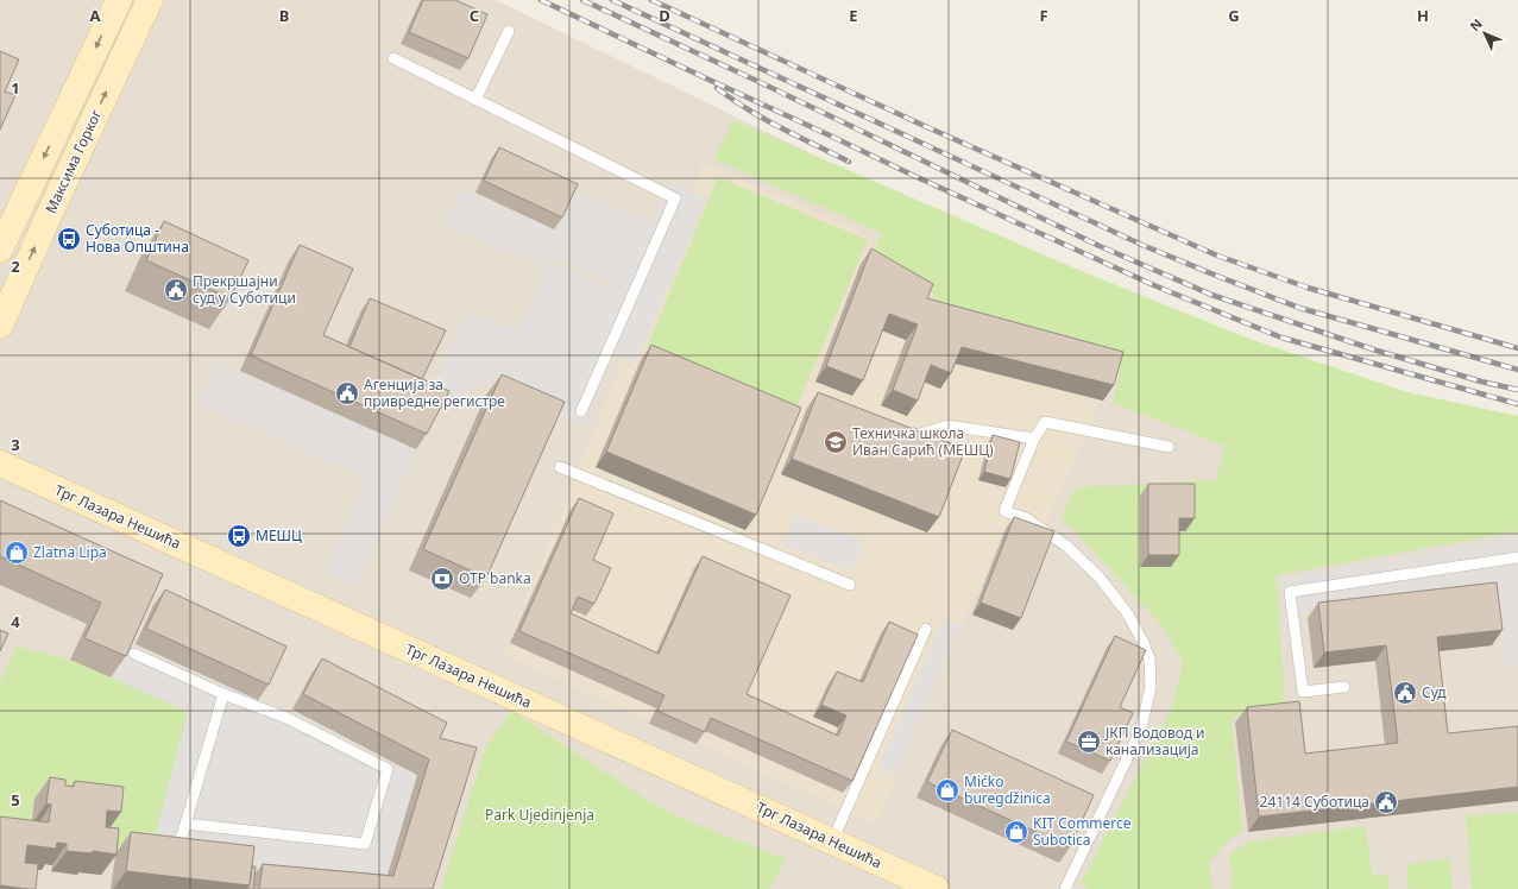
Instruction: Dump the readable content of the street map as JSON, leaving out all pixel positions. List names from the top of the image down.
{
  "streets": {
    "main road": ["Максима Горког", "Трг Лазара Нешића"]
  },
  "parks": ["Park Ujedinjenja"],
  "places": {
    "bus stop": ["Суботица - Нова Општина", "МЕШЦ"],
    "public building": [
      "Прекршајни суд у Суботици",
      "Агенција за привредне регистре",
      "Суд",
      "24114 Суботица"
    ],
    "school or university": ["Техничка школа Иван Сарић (МЕШЦ)"],
    "shop": ["Zlatna Lipa", "Mićko buregdžinica", "KIT Commerce Subotica"],
    "bank": ["OTP banka"],
    "office": ["ЈКП Водовод и канализација"]
  },
  "north": "top left",
  "grid": {
    "columns": [
      "A",
      "B",
      "C",
      "D",
      "E",
      "F",
      "G",
      "H"
    ],
    "rows": [
      "1",
      "2",
      "3",
      "4",
      "5"
    ]
  }
}
